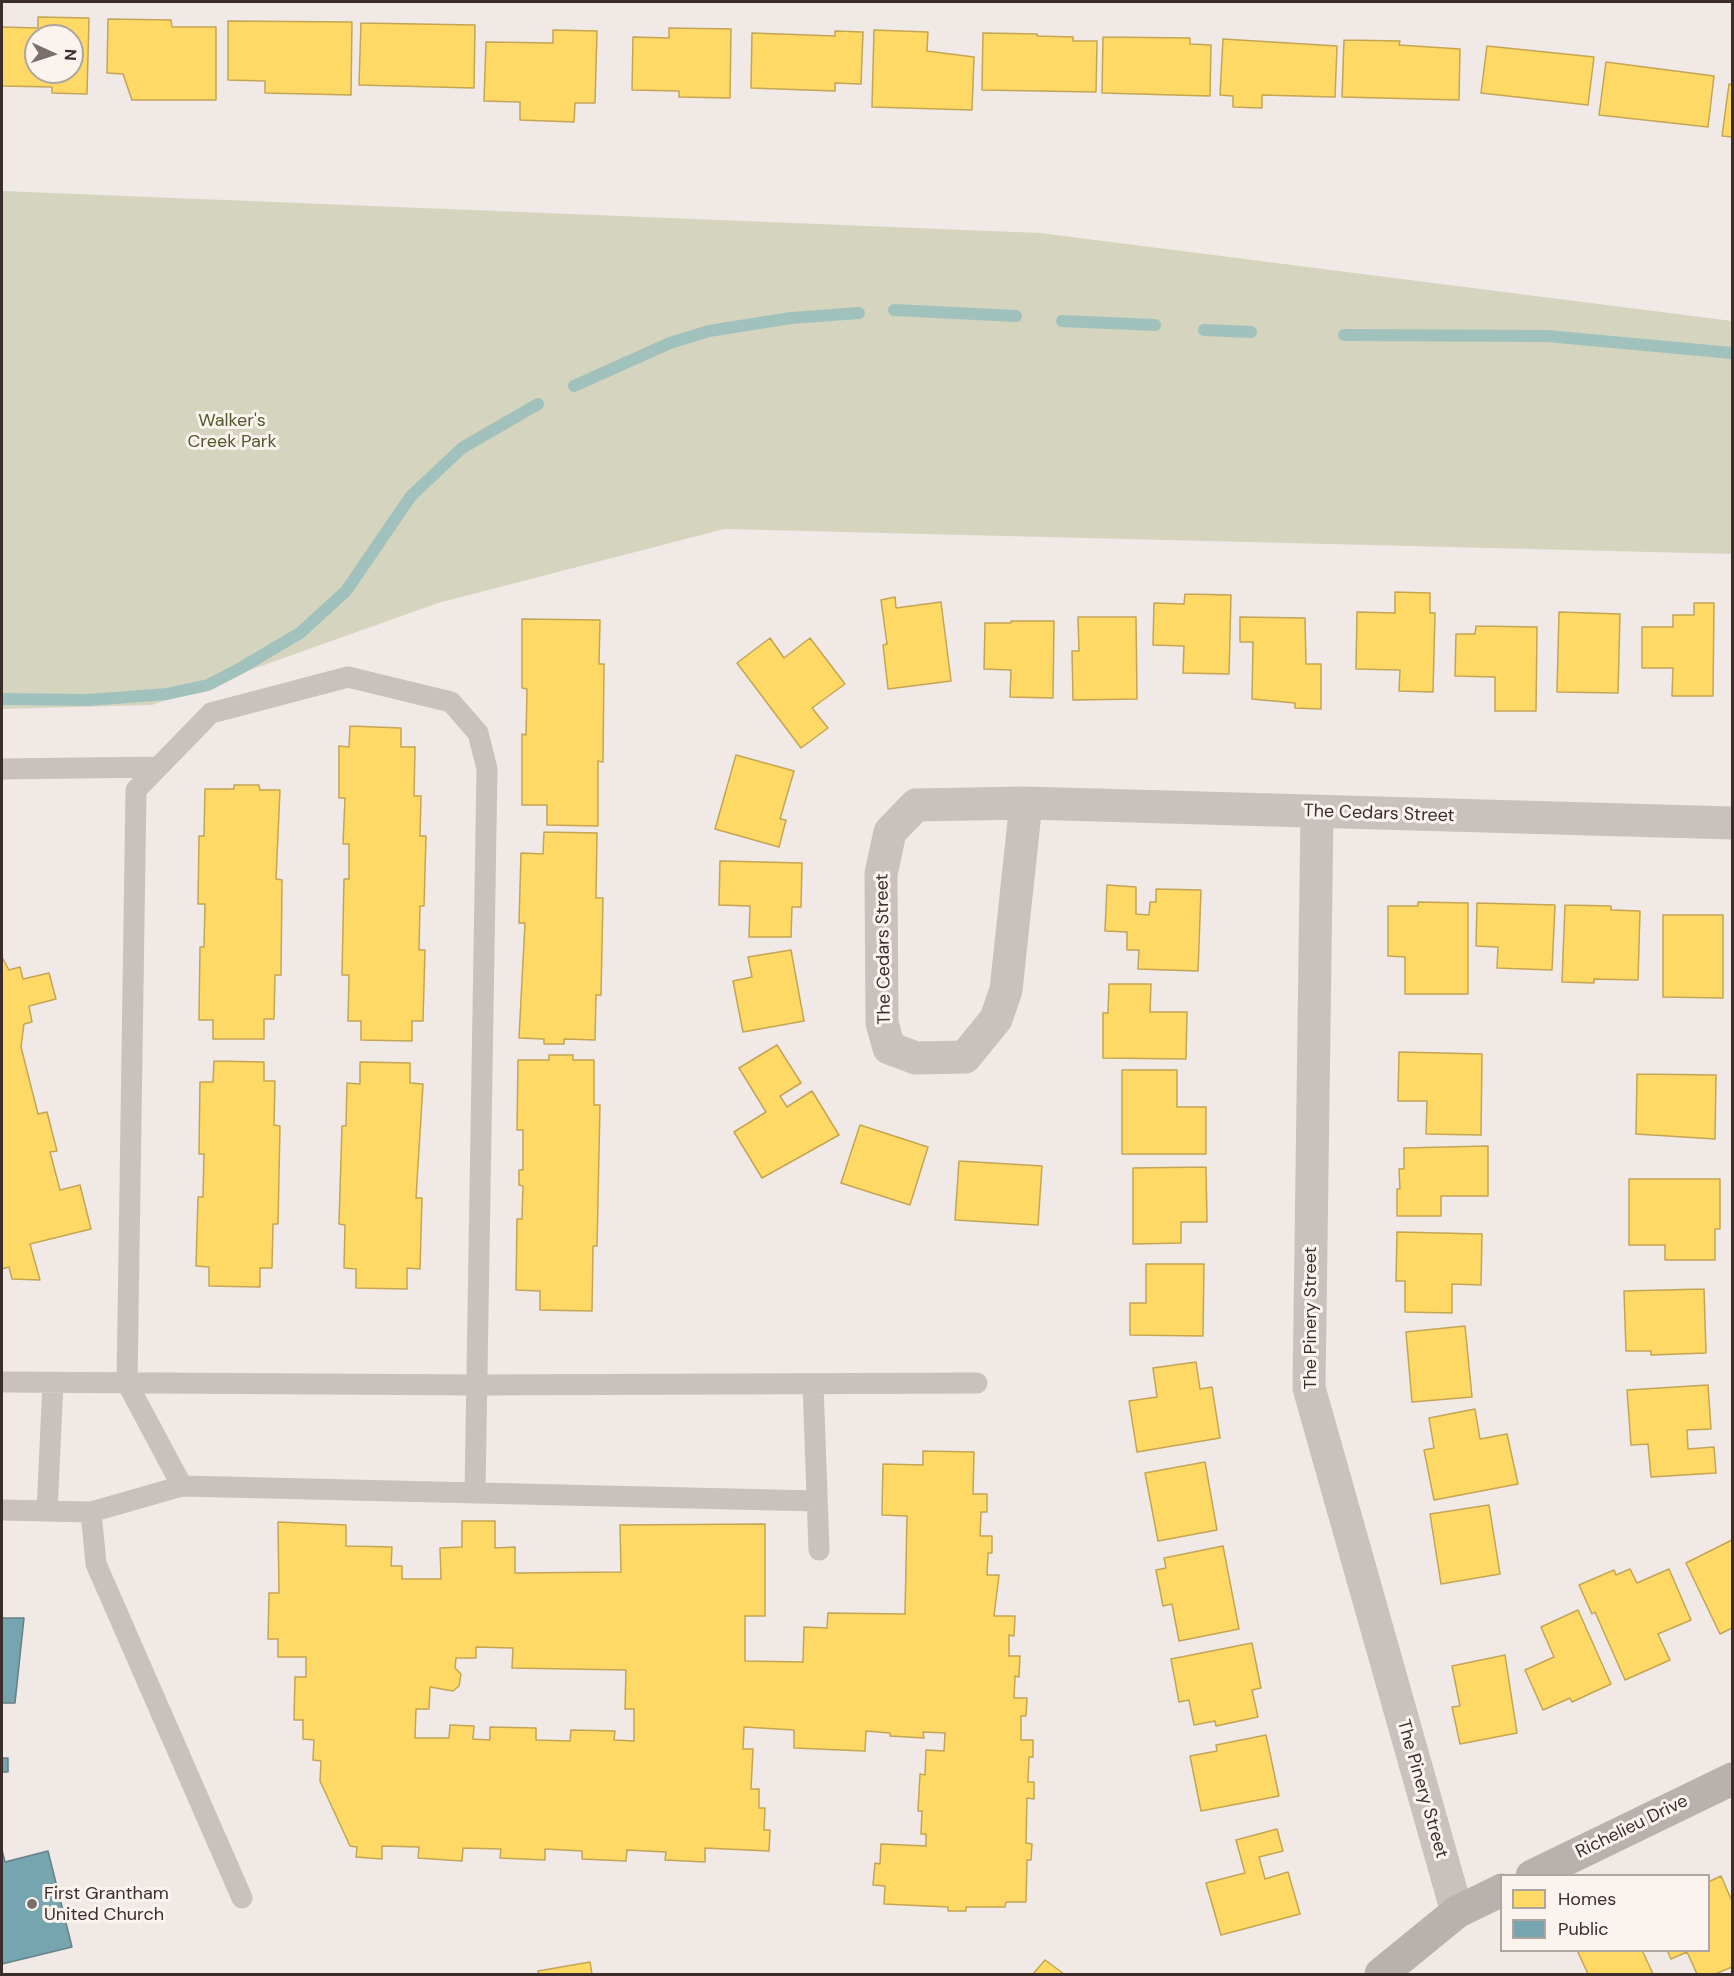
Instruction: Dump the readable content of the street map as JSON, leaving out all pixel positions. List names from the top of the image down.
{
  "streets": {
    "street": ["The Cedars Street", "The Pinery Street", "Richelieu Drive"]
  },
  "crossings": [
    ["The Cedars Street", "The Pinery Street"]
  ],
  "parks": ["Walker's Creek Park"],
  "places": ["First Grantham United Church"],
  "legend": ["Homes", "Public"],
  "north": "right"
}
